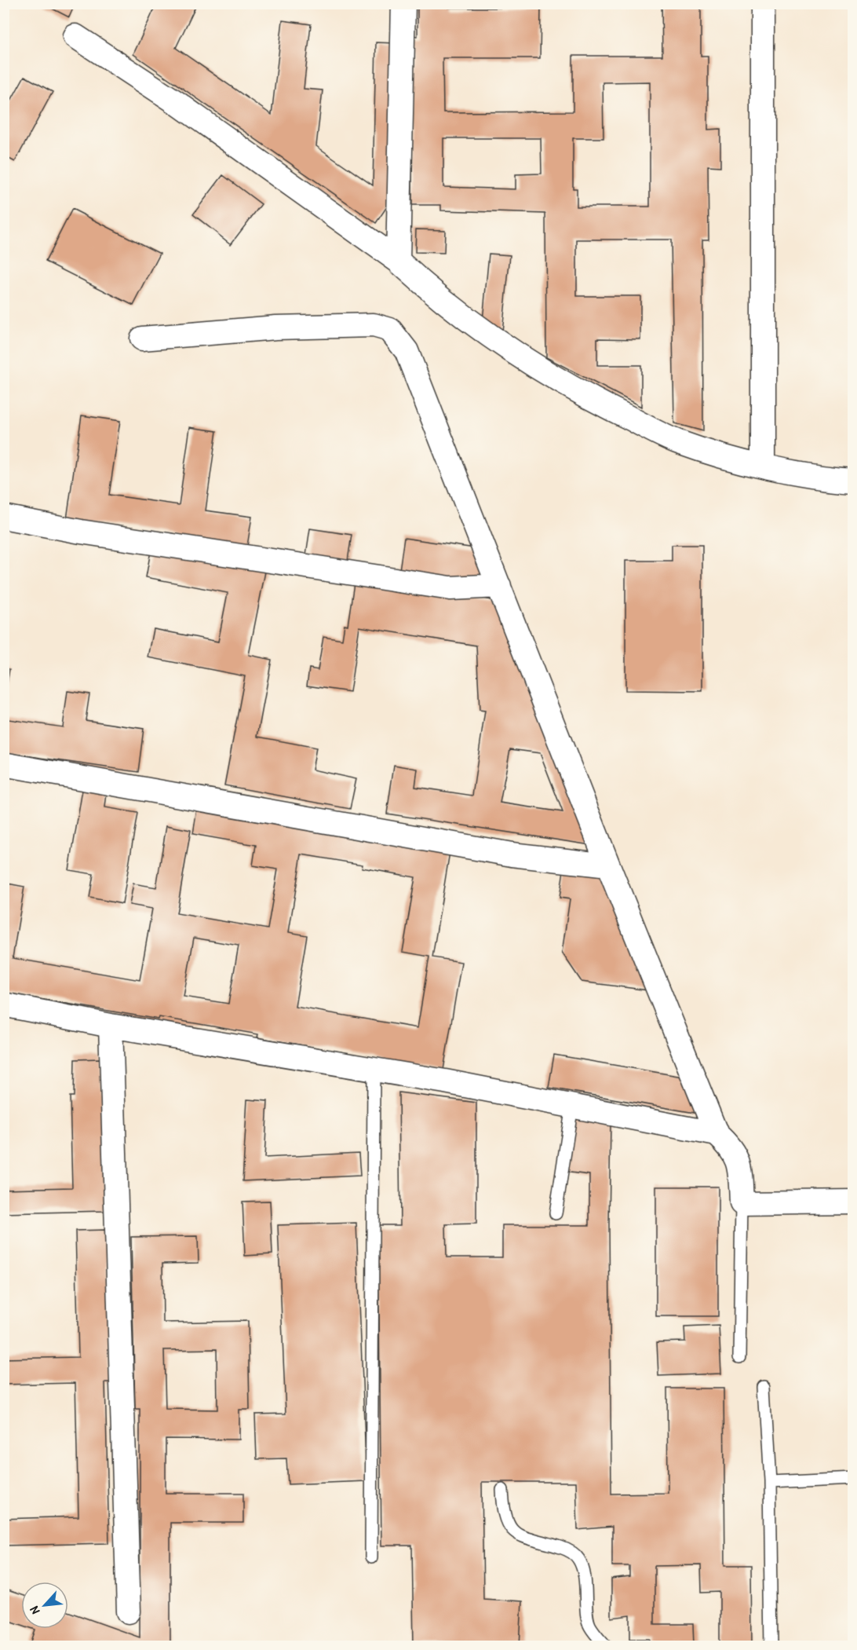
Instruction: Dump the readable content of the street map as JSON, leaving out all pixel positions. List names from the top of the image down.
{
  "north": "bottom left"
}
